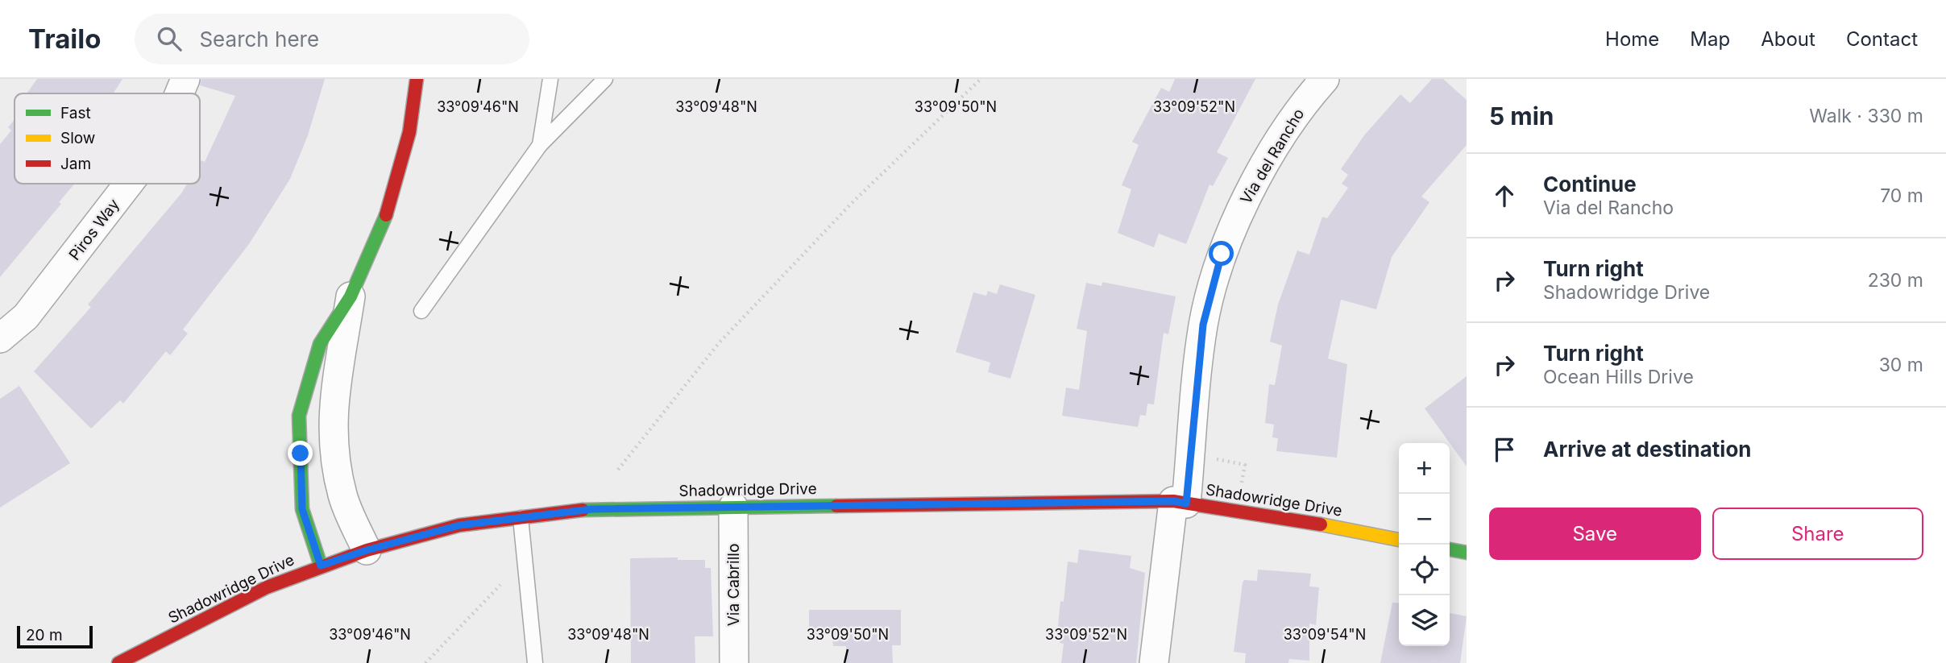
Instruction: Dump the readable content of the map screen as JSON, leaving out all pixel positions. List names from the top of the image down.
{
  "streets": {
    "street": [
      "Via del Rancho",
      "Piros Way",
      "Shadowridge Drive",
      "Via Cabrillo"
    ]
  },
  "crossings": [
    ["Via del Rancho", "Shadowridge Drive"],
    ["Shadowridge Drive", "Via Cabrillo"]
  ],
  "legend": ["Fast", "Slow", "Jam"],
  "scale_bar": "20 m",
  "page": {
    "header": "Trailo",
    "search": "Search here",
    "nav": [
      "Home",
      "Map",
      "About",
      "Contact"
    ],
    "heading": ["5 min", "Walk · 330 m"],
    "list": [
      ["Continue", "Via del Rancho", "70 m"],
      ["Turn right", "Shadowridge Drive", "230 m"],
      ["Turn right", "Ocean Hills Drive", "30 m"],
      "Arrive at destination"
    ],
    "map_buttons": ["+", "−"],
    "buttons": ["Save", "Share"],
    "scale": "20 m"
  },
  "coordinates": [
    "33°09'46\"N",
    "33°09'48\"N",
    "33°09'50\"N",
    "33°09'52\"N",
    "33°09'54\"N"
  ]
}
